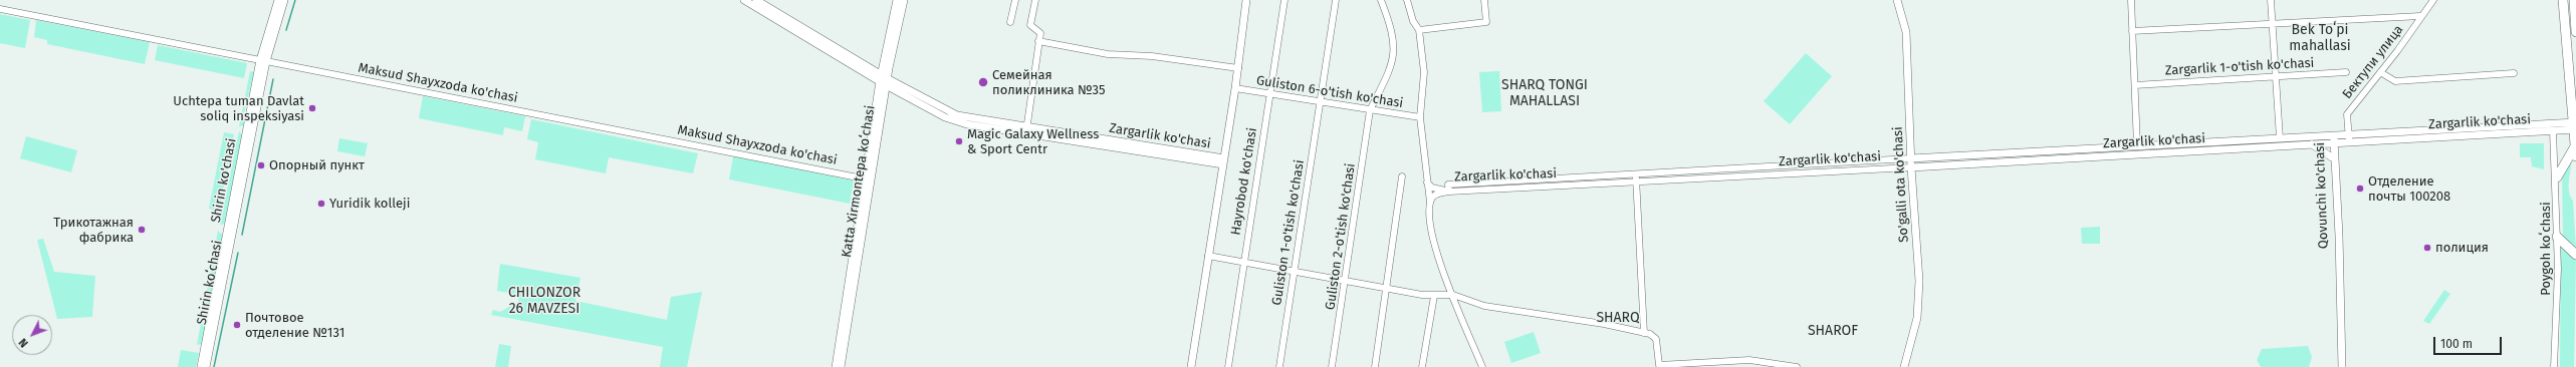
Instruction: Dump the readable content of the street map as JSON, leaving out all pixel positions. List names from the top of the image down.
{
  "streets": {
    "main road": [
      "Zargarlik ko'chasi",
      "Shirin ko'chasi",
      "Katta Xirmontepa koʻchasi",
      "So'galli ota ko'chasi",
      "Qovunchi ko'chasi",
      "Shirin koʻchasi"
    ],
    "street": [
      "Бектупи улица",
      "Zargarlik 1-o'tish ko'chasi",
      "Maksud Shayxzoda ko'chasi",
      "Guliston 6-o'tish ko'chasi",
      "Hayrobod ko'chasi",
      "Guliston 1-o'tish ko'chasi",
      "Guliston 2-o'tish ko'chasi",
      "Poygoh koʻchasi"
    ]
  },
  "crossings": [
    ["Бектупи улица", "Zargarlik ko'chasi"],
    ["Maksud Shayxzoda ko'chasi", "Shirin ko'chasi"],
    ["Maksud Shayxzoda ko'chasi", "Katta Xirmontepa koʻchasi"],
    ["Guliston 6-o'tish ko'chasi", "Hayrobod ko'chasi"],
    ["Guliston 6-o'tish ko'chasi", "Guliston 1-o'tish ko'chasi"],
    ["Guliston 6-o'tish ko'chasi", "Guliston 2-o'tish ko'chasi"],
    ["Zargarlik ko'chasi", "Katta Xirmontepa koʻchasi"],
    ["Zargarlik ko'chasi", "So'galli ota ko'chasi"],
    ["Zargarlik ko'chasi", "Qovunchi ko'chasi"],
    ["Zargarlik ko'chasi", "Poygoh koʻchasi"],
    ["Shirin ko'chasi", "Shirin koʻchasi"]
  ],
  "districts": [
    "Bek Toʻpi mahallasi",
    "SHARQ TONGI MAHALLASI",
    "CHILONZOR 26 MAVZESI",
    "SHARQ",
    "SHAROF"
  ],
  "places": [
    "Семейная поликлиника №35",
    "Uchtepa tuman Davlat soliq inspeksiyasi",
    "Magic Galaxy Wellness & Sport Centr",
    "Опорный пункт",
    "Отделение почты 100208",
    "Yuridik kolleji",
    "Трикотажная фабрика",
    "полиция",
    "Почтовое отделение №131"
  ],
  "scale_bar": "100 m",
  "north": "bottom left"
}
